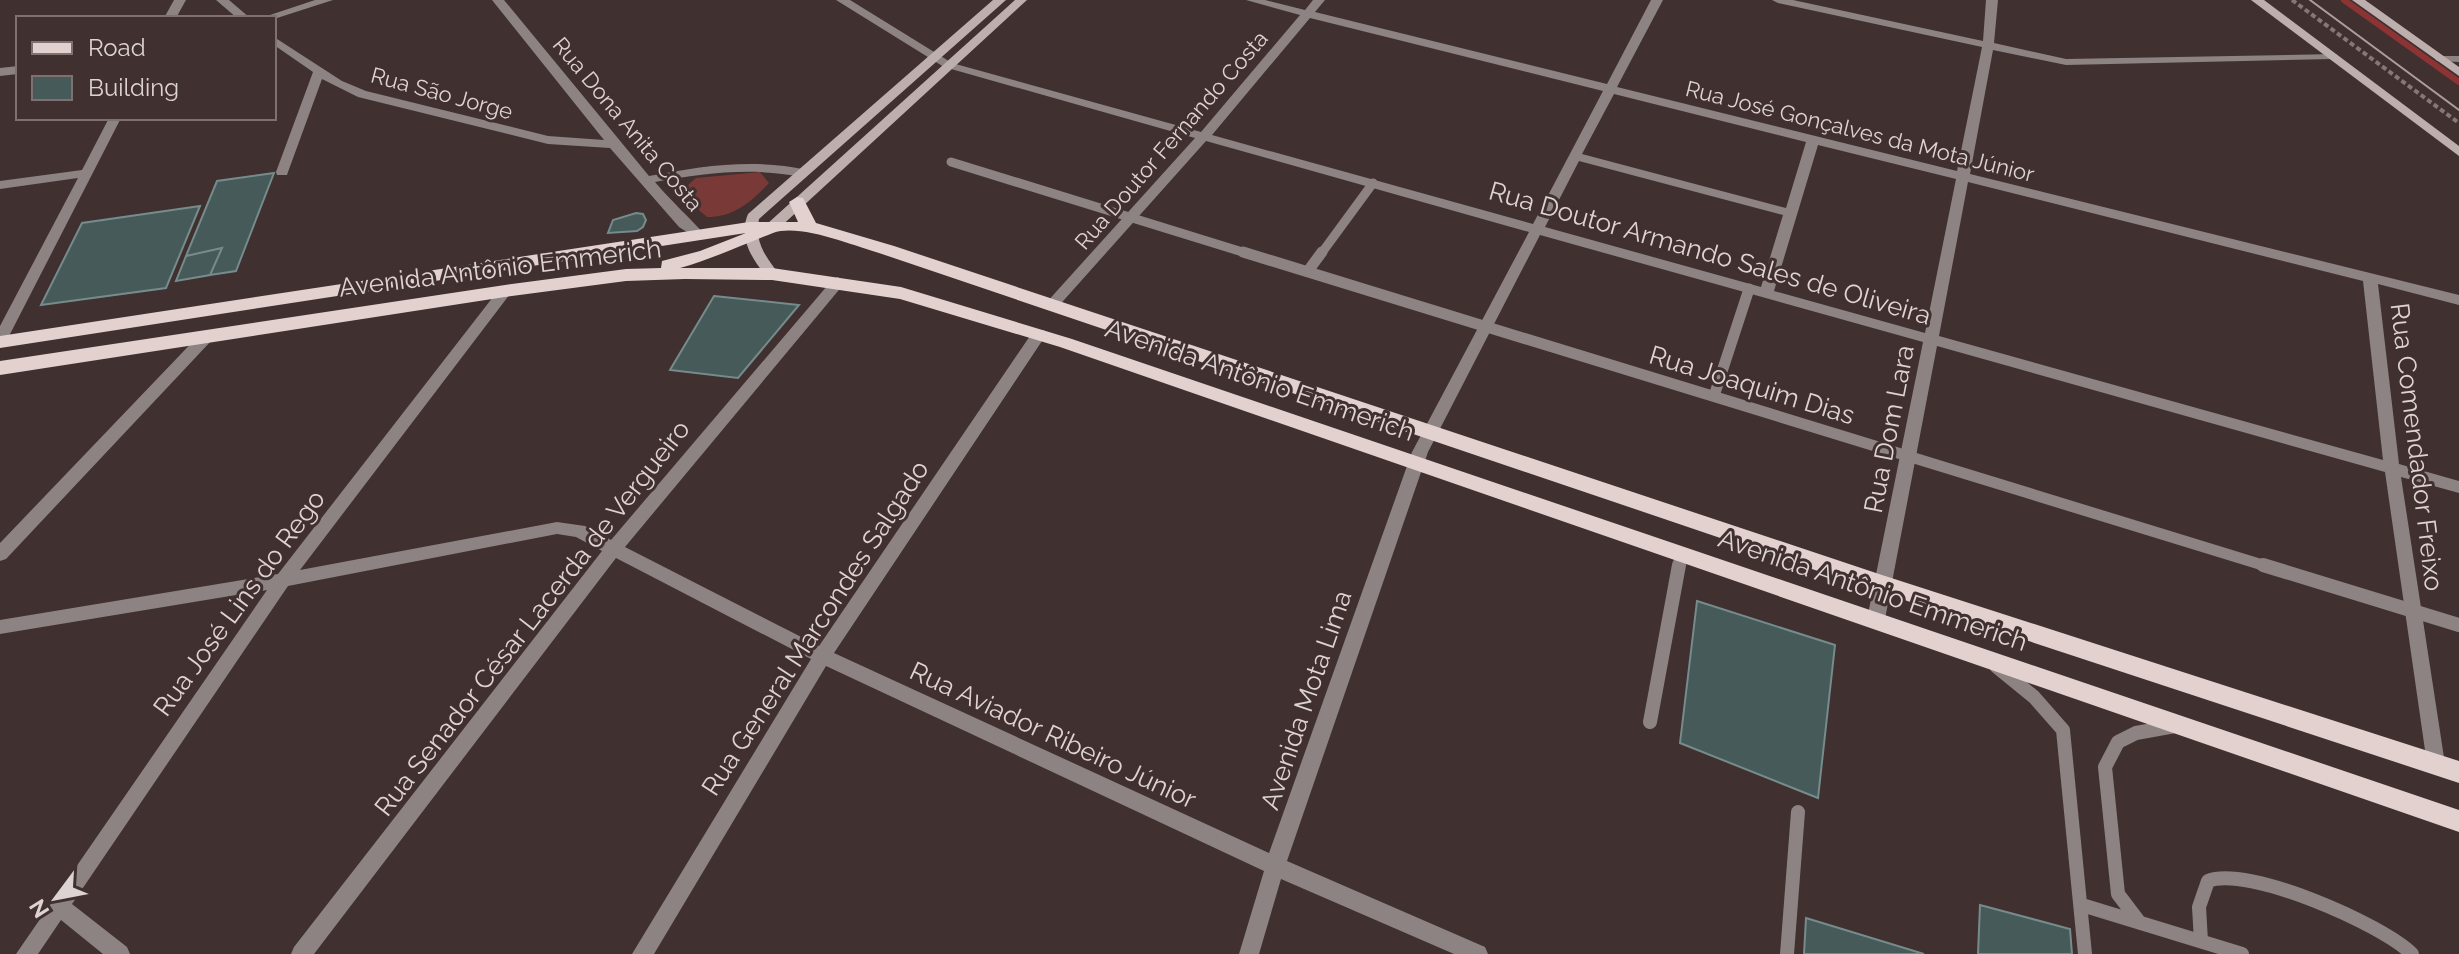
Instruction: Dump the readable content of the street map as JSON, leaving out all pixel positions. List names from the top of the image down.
{
  "streets": {
    "main road": ["Avenida Antônio Emmerich"],
    "street": [
      "Rua São Jorge",
      "Rua Dona Anita Costa",
      "Rua José Gonçalves da Mota Júnior",
      "Rua Doutor Fernando Costa",
      "Rua Doutor Armando Sales de Oliveira",
      "Rua Dom Lara",
      "Rua Comendador Freixo",
      "Rua José Lins do Rego",
      "Rua Senador César Lacerda de Vergueiro",
      "Rua General Marcondes Salgado",
      "Avenida Mota Lima",
      "Rua Aviador Ribeiro Júnior"
    ],
    "lane": ["Rua Joaquim Dias"]
  },
  "crossings": [
    ["Rua São Jorge", "Rua Dona Anita Costa"],
    ["Rua Dona Anita Costa", "Avenida Antônio Emmerich"],
    ["Rua José Gonçalves da Mota Júnior", "Rua Doutor Fernando Costa"],
    ["Rua José Gonçalves da Mota Júnior", "Rua Dom Lara"],
    ["Rua José Gonçalves da Mota Júnior", "Rua Comendador Freixo"],
    ["Rua José Gonçalves da Mota Júnior", "Avenida Mota Lima"],
    ["Rua Doutor Fernando Costa", "Rua Doutor Armando Sales de Oliveira"],
    ["Rua Doutor Fernando Costa", "Avenida Antônio Emmerich"],
    ["Rua Doutor Fernando Costa", "Rua Joaquim Dias"],
    ["Rua Doutor Armando Sales de Oliveira", "Rua Dom Lara"],
    ["Rua Doutor Armando Sales de Oliveira", "Rua Comendador Freixo"],
    ["Rua Doutor Armando Sales de Oliveira", "Avenida Mota Lima"],
    ["Avenida Antônio Emmerich", "Rua Dom Lara"],
    ["Avenida Antônio Emmerich", "Rua Comendador Freixo"],
    ["Avenida Antônio Emmerich", "Rua José Lins do Rego"],
    ["Avenida Antônio Emmerich", "Rua Senador César Lacerda de Vergueiro"],
    ["Avenida Antônio Emmerich", "Rua General Marcondes Salgado"],
    ["Avenida Antônio Emmerich", "Avenida Mota Lima"],
    ["Rua Joaquim Dias", "Rua Dom Lara"],
    ["Rua Joaquim Dias", "Rua Comendador Freixo"],
    ["Rua Joaquim Dias", "Avenida Mota Lima"],
    ["Rua José Lins do Rego", "Rua Aviador Ribeiro Júnior"],
    ["Rua Senador César Lacerda de Vergueiro", "Rua Aviador Ribeiro Júnior"],
    ["Rua General Marcondes Salgado", "Rua Aviador Ribeiro Júnior"],
    ["Avenida Mota Lima", "Rua Aviador Ribeiro Júnior"]
  ],
  "legend": ["Road", "Building"],
  "north": "bottom left"
}
